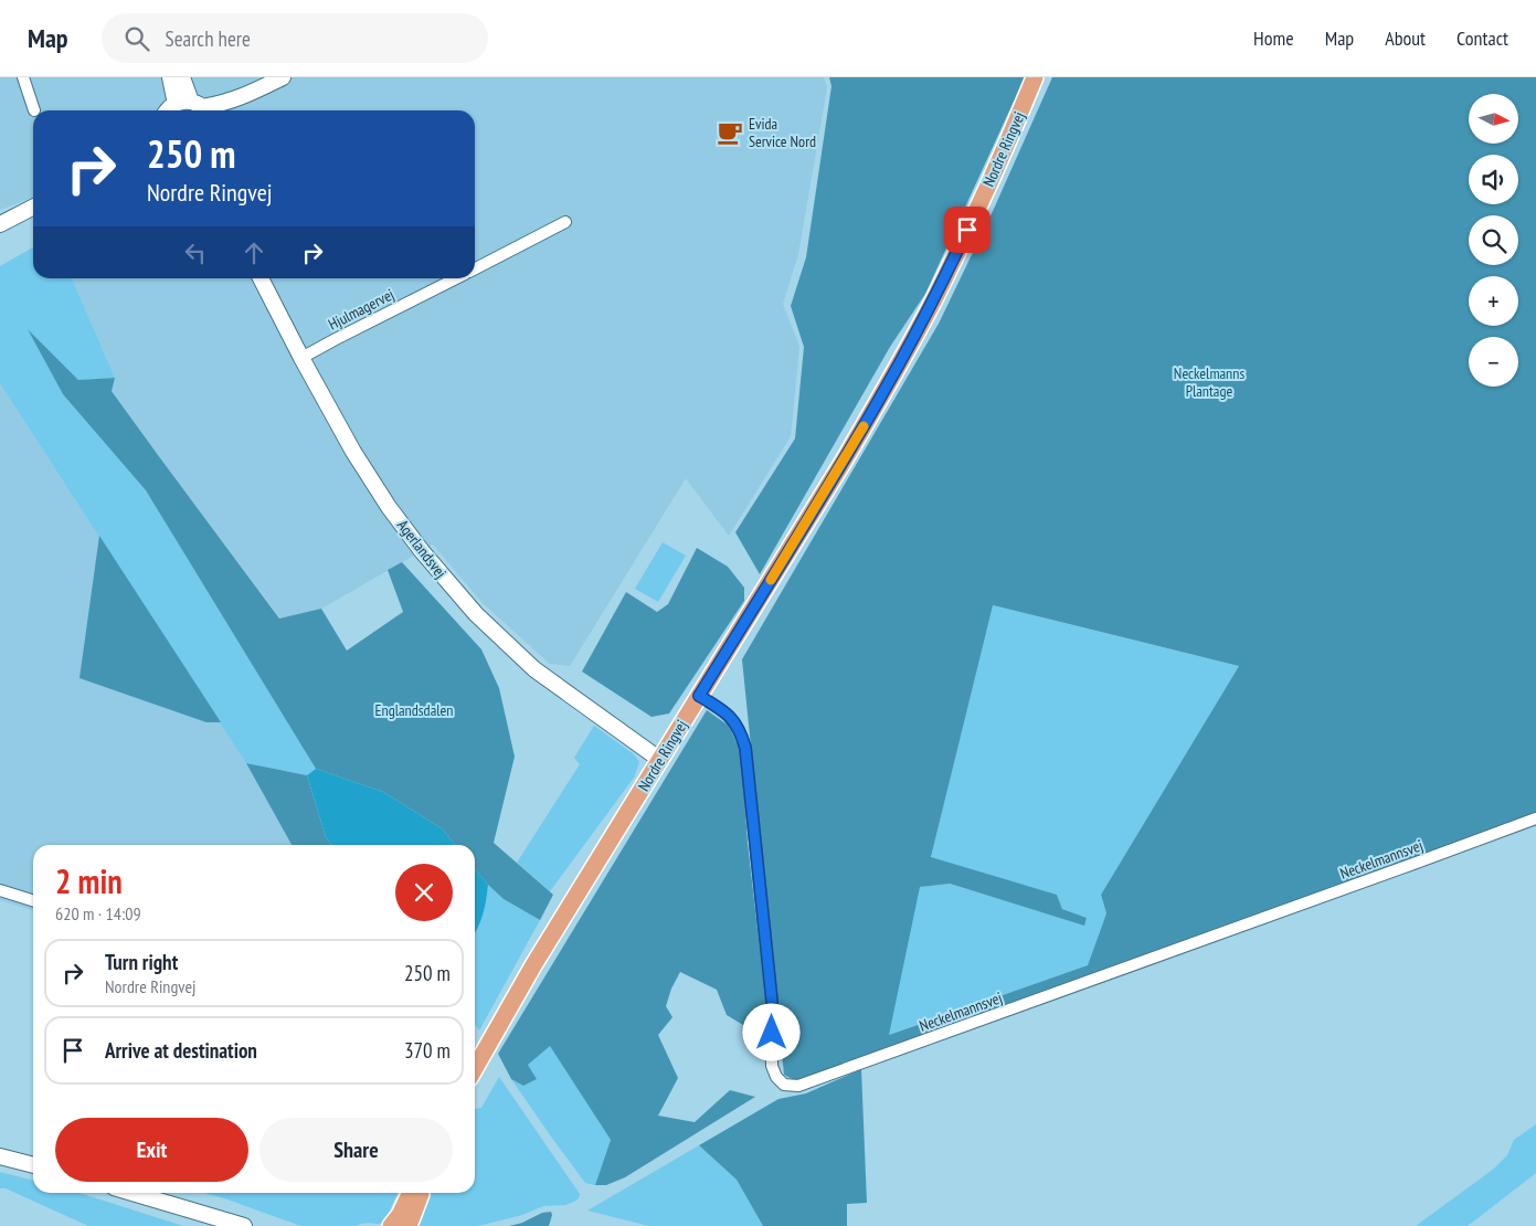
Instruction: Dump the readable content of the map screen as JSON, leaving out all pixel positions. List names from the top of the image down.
{
  "streets": {
    "main road": ["Nordre Ringvej"],
    "street": ["Hjulmagervej", "Agerlandsvej", "Neckelmannsvej"]
  },
  "crossings": [
    ["Nordre Ringvej", "Agerlandsvej"],
    ["Nordre Ringvej", "Neckelmannsvej"],
    ["Hjulmagervej", "Agerlandsvej"]
  ],
  "parks": ["Neckelmanns Plantage", "Englandsdalen"],
  "places": {
    "cafe": ["Evida Service Nord"]
  },
  "north": "right",
  "page": {
    "header": "Map",
    "search": "Search here",
    "nav": [
      "Home",
      "Map",
      "About",
      "Contact"
    ],
    "map_buttons": ["+", "−"],
    "turn": ["250 m", "Nordre Ringvej"],
    "heading": ["2 min", "620 m · 14:09"],
    "list": [
      {
        "name": "Turn right",
        "note": "Nordre Ringvej",
        "value": "250 m"
      },
      {
        "name": "Arrive at destination",
        "value": "370 m"
      }
    ],
    "buttons": ["Exit", "Share"]
  }
}
